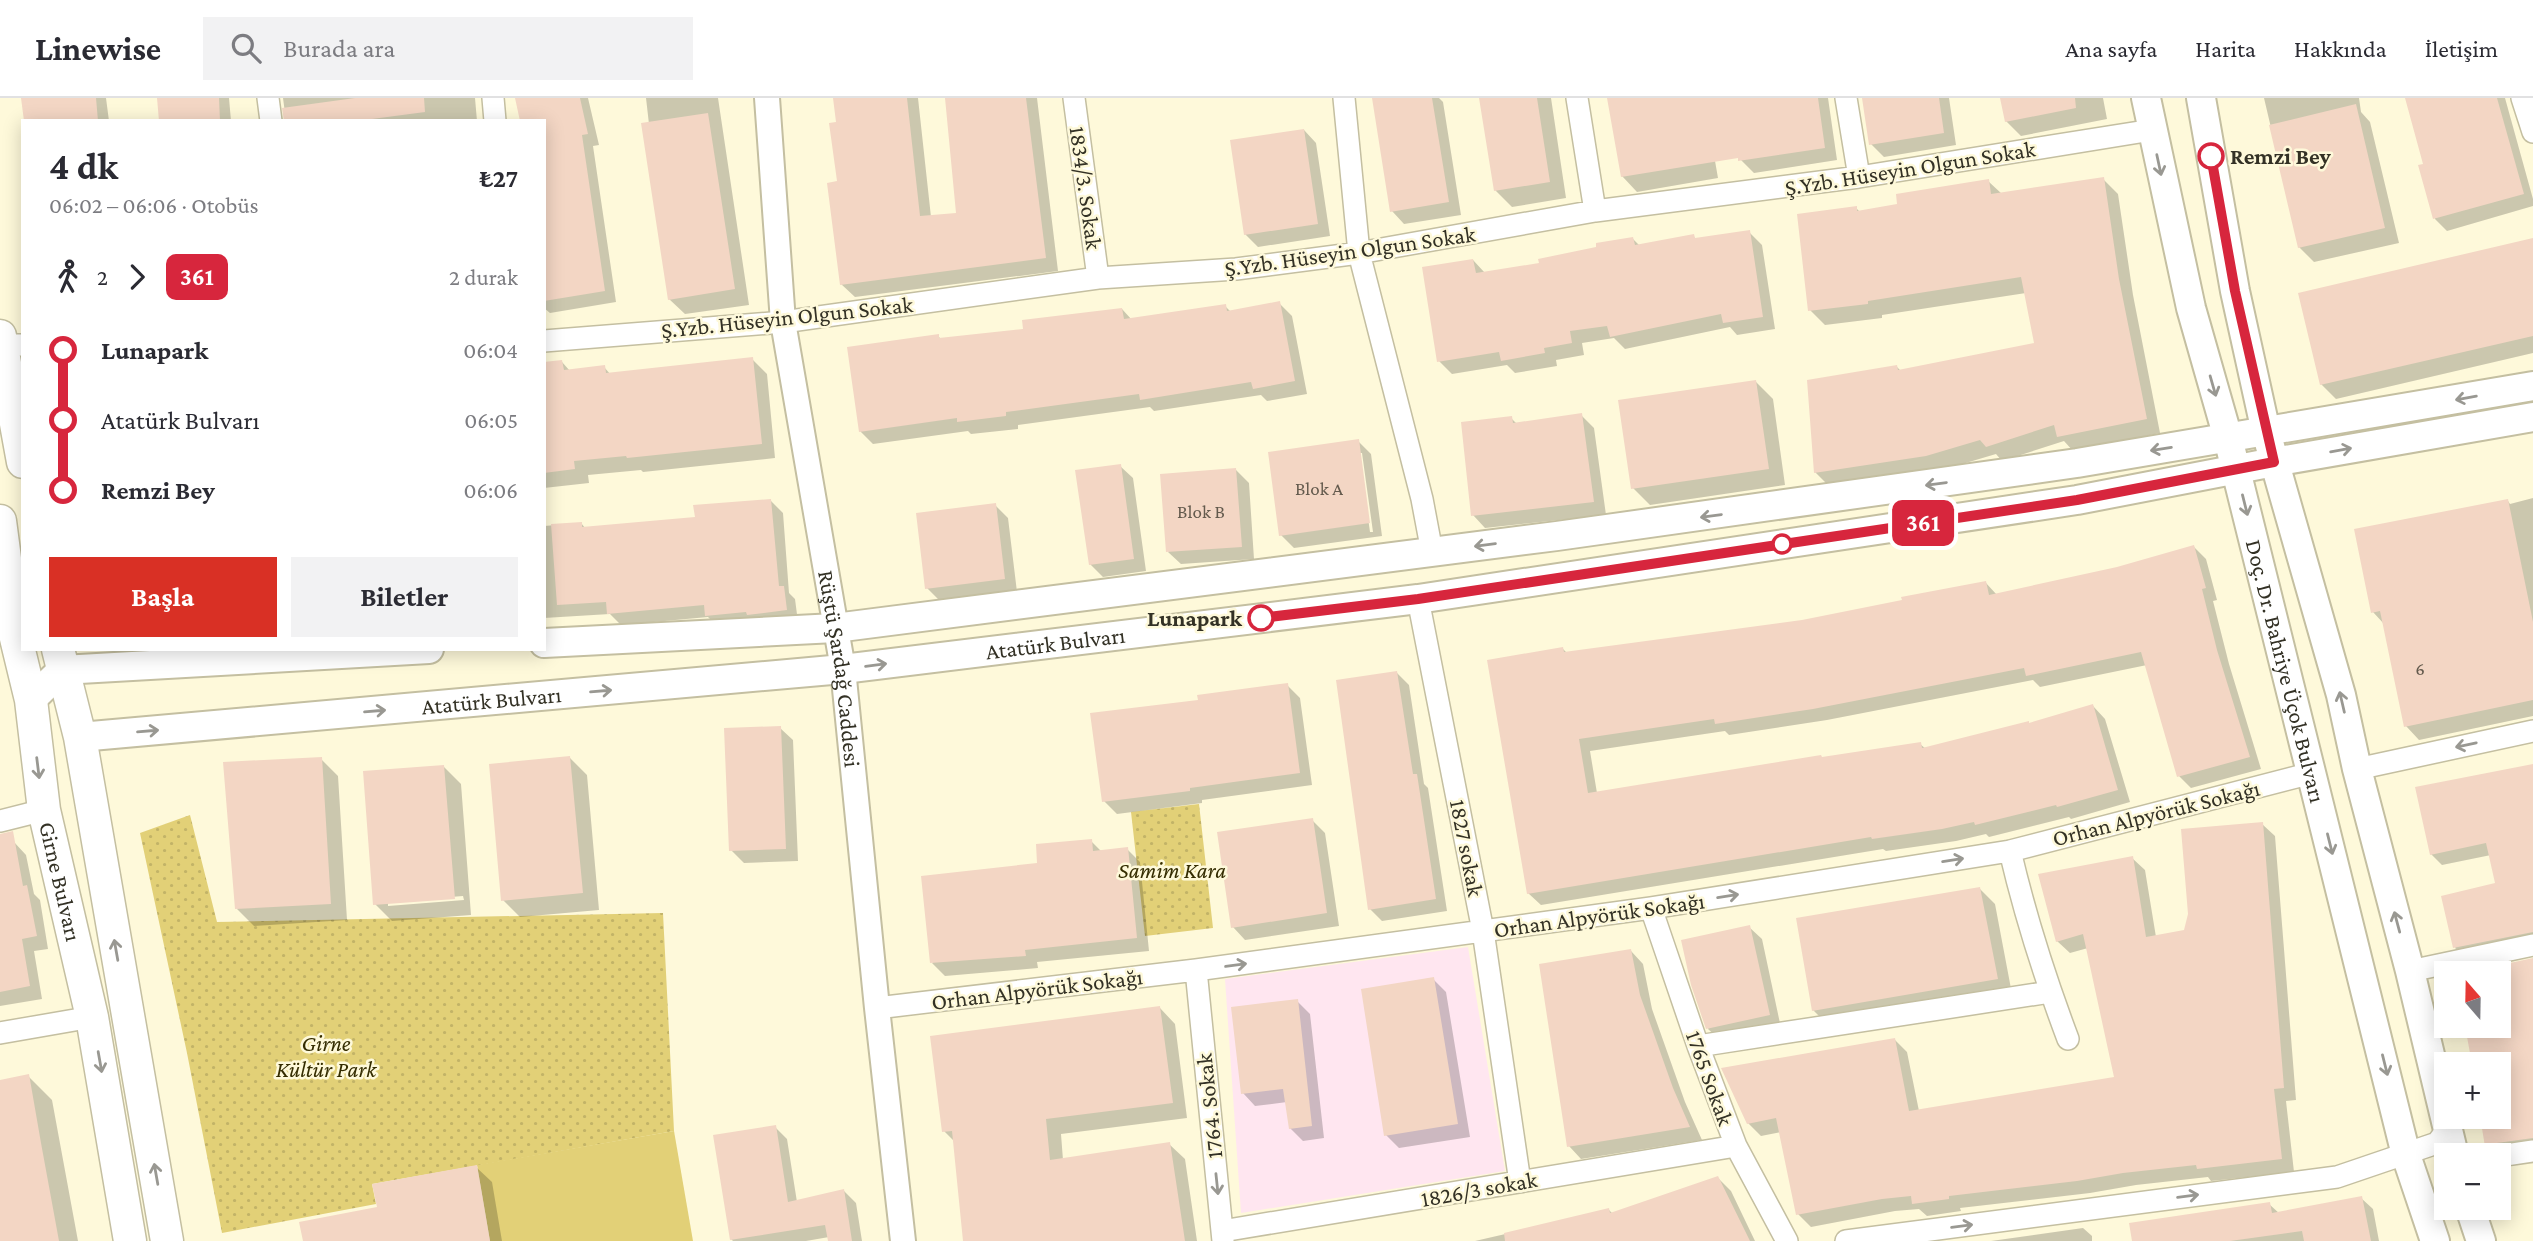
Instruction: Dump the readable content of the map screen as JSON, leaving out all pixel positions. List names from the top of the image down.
{
  "streets": {
    "main road": ["Atatürk Bulvarı", "Doç. Dr. Bahriye Üçok Bulvarı", "Girne Bulvarı"],
    "street": [
      "Ş.Yzb. Hüseyin Olgun Sokak",
      "1834/3. Sokak",
      "Rüştü Şardağ Caddesi",
      "Orhan Alpyörük Sokağı",
      "1827 sokak",
      "1765 Sokak",
      "1764. Sokak",
      "1826/3 sokak"
    ]
  },
  "crossings": [
    ["Ş.Yzb. Hüseyin Olgun Sokak", "1834/3. Sokak"],
    ["Ş.Yzb. Hüseyin Olgun Sokak", "Rüştü Şardağ Caddesi"],
    ["Ş.Yzb. Hüseyin Olgun Sokak", "Doç. Dr. Bahriye Üçok Bulvarı"],
    ["Atatürk Bulvarı", "Rüştü Şardağ Caddesi"],
    ["Atatürk Bulvarı", "Doç. Dr. Bahriye Üçok Bulvarı"],
    ["Atatürk Bulvarı", "1827 sokak"],
    ["Atatürk Bulvarı", "Girne Bulvarı"],
    ["Rüştü Şardağ Caddesi", "Orhan Alpyörük Sokağı"],
    ["Doç. Dr. Bahriye Üçok Bulvarı", "Orhan Alpyörük Sokağı"],
    ["Orhan Alpyörük Sokağı", "1827 sokak"],
    ["Orhan Alpyörük Sokağı", "1765 Sokak"],
    ["Orhan Alpyörük Sokağı", "1764. Sokak"],
    ["1827 sokak", "1826/3 sokak"],
    ["1765 Sokak", "1826/3 sokak"],
    ["1764. Sokak", "1826/3 sokak"]
  ],
  "one_way": ["1764. Sokak"],
  "parks": ["Samim Kara", "Girne Kültür Park"],
  "places": ["Remzi Bey", "Lunapark"],
  "lines": ["bus line 361"],
  "house_numbers": ["Blok A", "Blok B", "6"],
  "north": "top",
  "page": {
    "header": "Linewise",
    "search": "Burada ara",
    "nav": [
      "Ana sayfa",
      "Harita",
      "Hakkında",
      "İletişim"
    ],
    "on_map": "361",
    "heading": ["4 dk", "06:02 – 06:06 · Otobüs", "₺27"],
    "legs": ["2", "361", "2 durak"],
    "list": [
      {
        "name": "Lunapark",
        "value": "06:04"
      },
      {
        "name": "Atatürk Bulvarı",
        "value": "06:05"
      },
      {
        "name": "Remzi Bey",
        "value": "06:06"
      }
    ],
    "buttons": ["Başla", "Biletler"],
    "map_buttons": ["+", "−"]
  }
}
